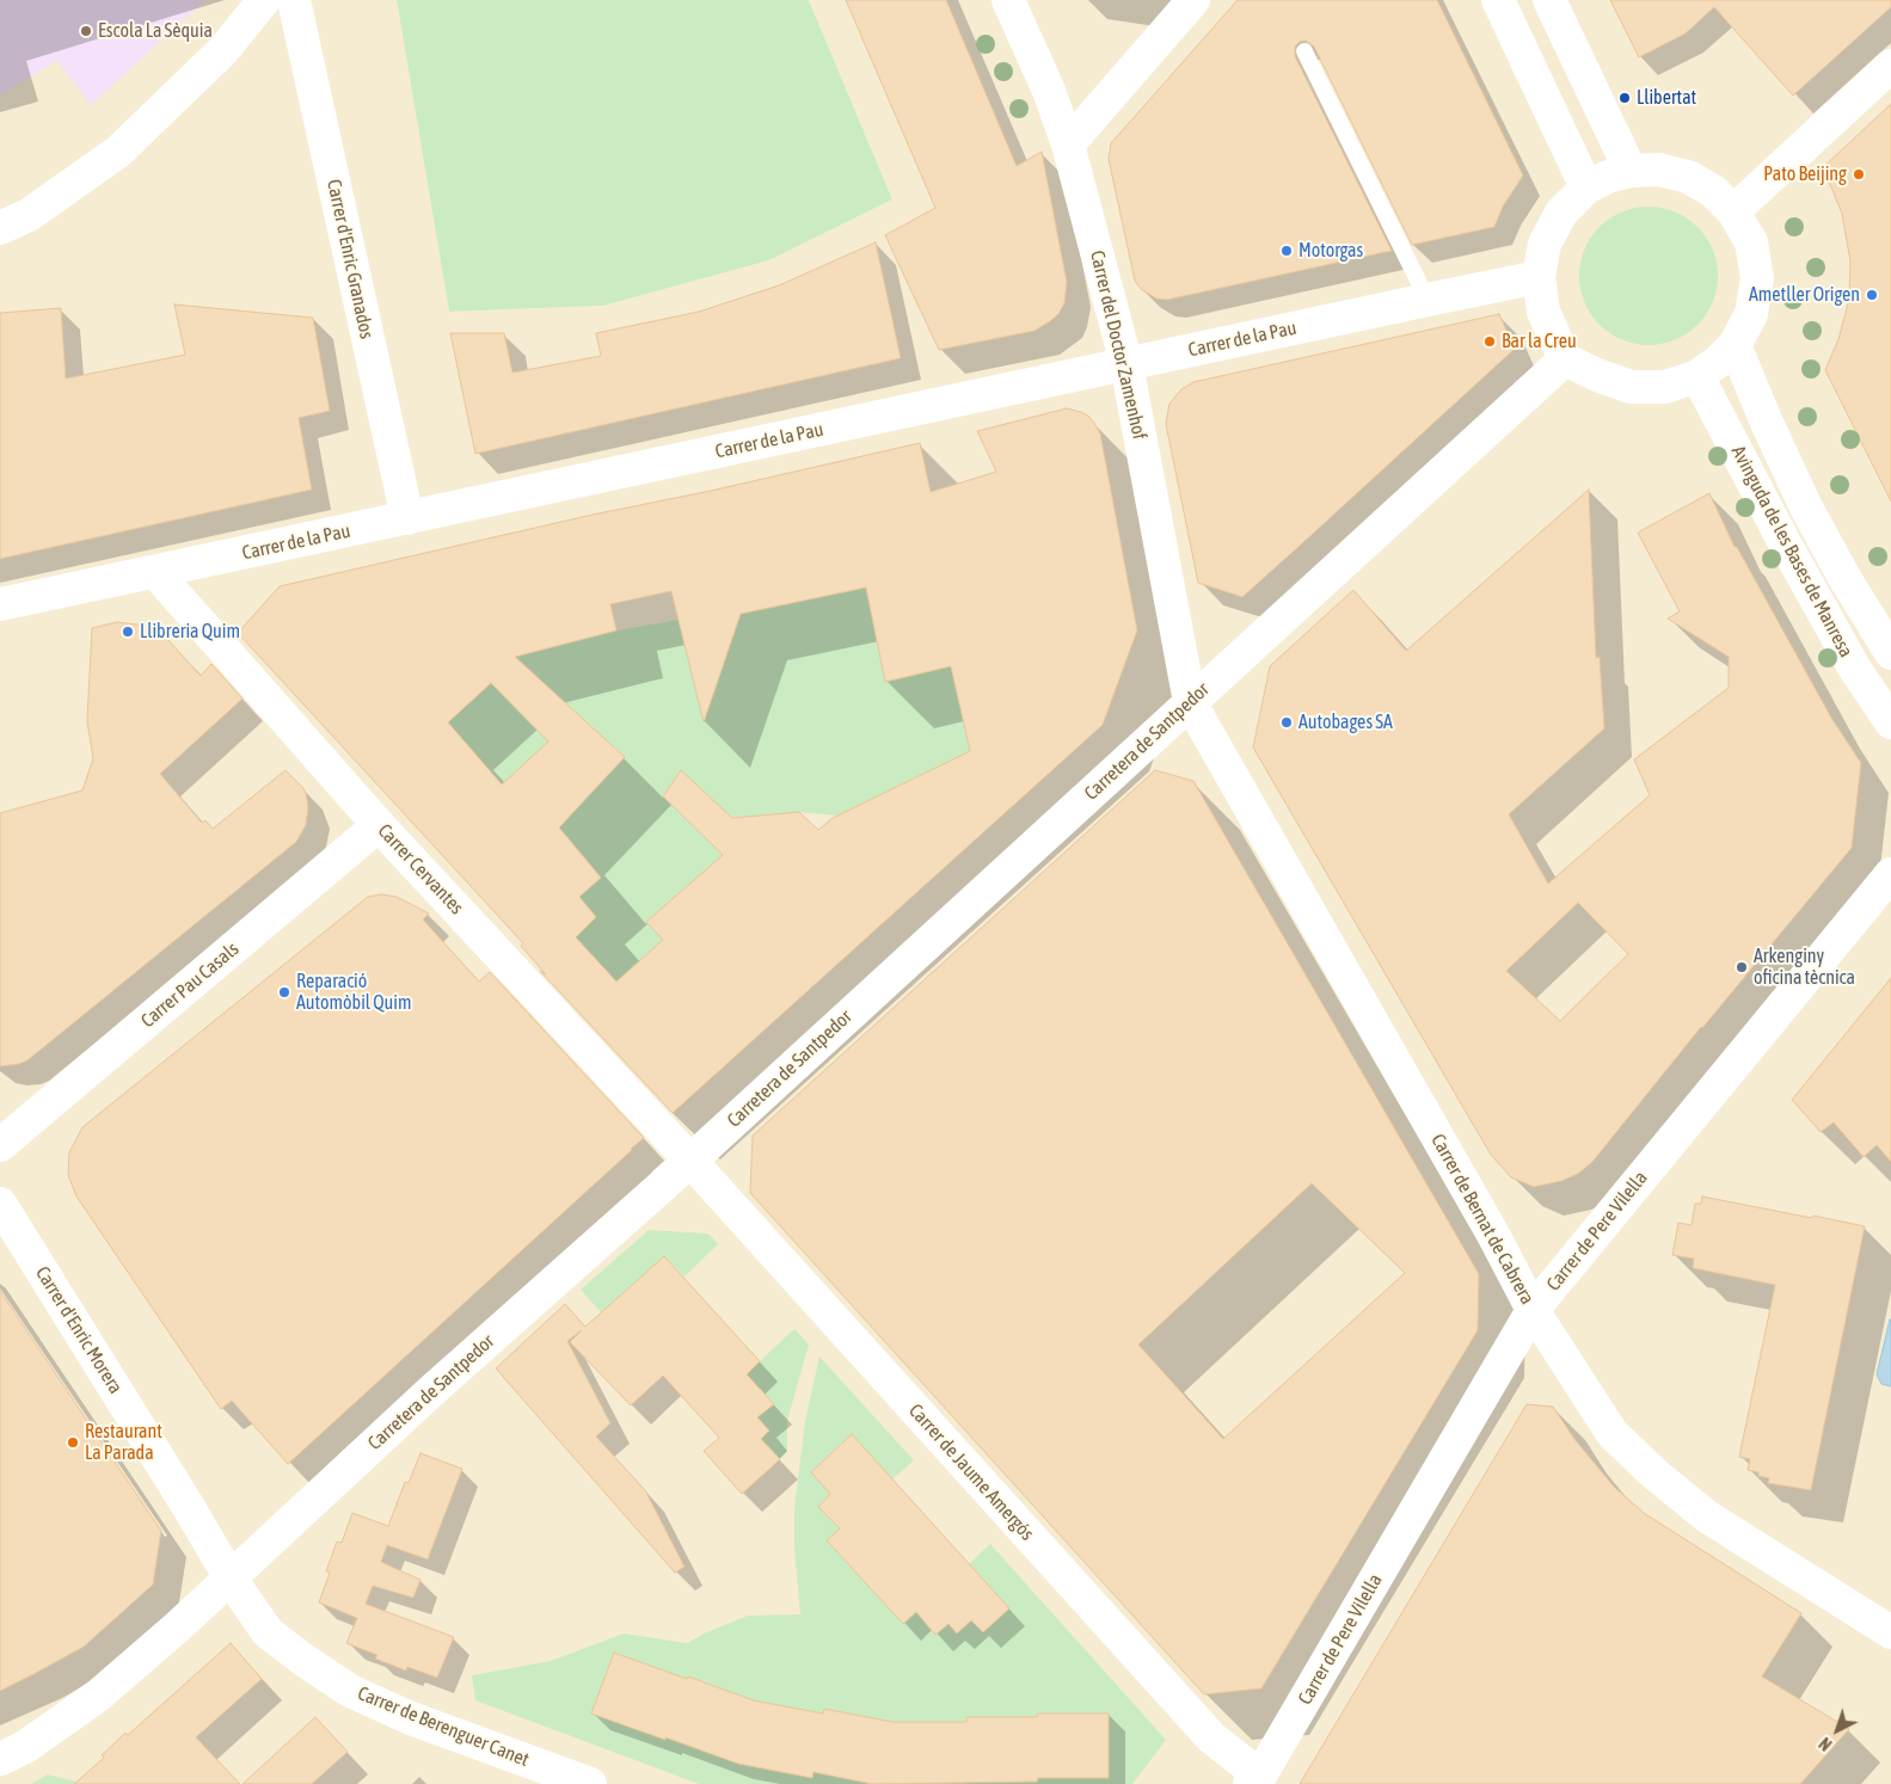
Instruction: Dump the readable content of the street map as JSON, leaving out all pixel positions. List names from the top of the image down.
{
  "streets": {
    "street": [
      "Carrer d'Enric Granados",
      "Carrer de la Pau",
      "Carrer del Doctor Zamenhof",
      "Avinguda de les Bases de Manresa",
      "Carretera de Santpedor",
      "Carrer Cervantes",
      "Carrer Pau Casals",
      "Carrer de Bernat de Cabrera",
      "Carrer de Pere Vilella",
      "Carrer d'Enric Morera",
      "Carrer de Jaume Amergós",
      "Carrer de Berenguer Canet"
    ]
  },
  "crossings": [
    ["Carrer d'Enric Granados", "Carrer de la Pau"],
    ["Carrer de la Pau", "Carrer del Doctor Zamenhof"],
    ["Carrer de la Pau", "Carrer Cervantes"],
    ["Carrer del Doctor Zamenhof", "Carretera de Santpedor"],
    ["Carrer del Doctor Zamenhof", "Carrer de Bernat de Cabrera"],
    ["Carretera de Santpedor", "Carrer Cervantes"],
    ["Carretera de Santpedor", "Carrer de Bernat de Cabrera"],
    ["Carretera de Santpedor", "Carrer d'Enric Morera"],
    ["Carretera de Santpedor", "Carrer de Jaume Amergós"],
    ["Carretera de Santpedor", "Carrer de Berenguer Canet"],
    ["Carrer Cervantes", "Carrer Pau Casals"],
    ["Carrer Cervantes", "Carrer de Jaume Amergós"],
    ["Carrer de Bernat de Cabrera", "Carrer de Pere Vilella"],
    ["Carrer de Pere Vilella", "Carrer de Jaume Amergós"],
    ["Carrer d'Enric Morera", "Carrer de Berenguer Canet"]
  ],
  "places": [
    "Escola La Sèquia",
    "Llibertat",
    "Pato Beijing",
    "Motorgas",
    "Ametller Origen",
    "Bar la Creu",
    "Llibreria Quim",
    "Autobages SA",
    "Arkenginy oficina tècnica",
    "Reparació Automòbil Quim",
    "Restaurant La Parada"
  ],
  "north": "bottom left"
}
